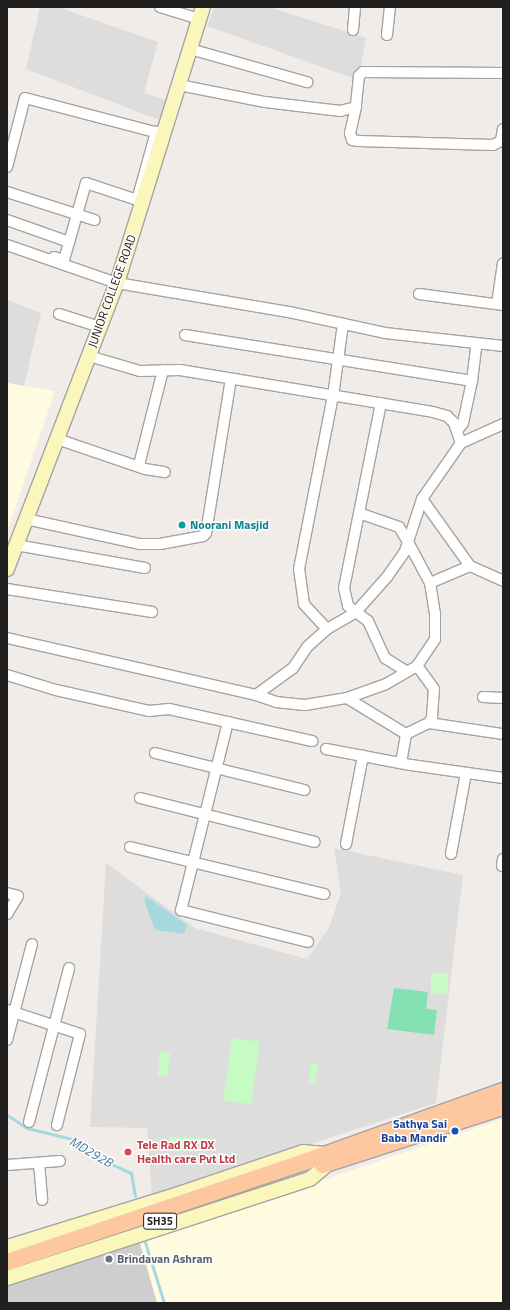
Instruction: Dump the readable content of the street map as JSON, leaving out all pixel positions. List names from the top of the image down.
{
  "streets": {
    "main road": ["JUNIOR COLLEGE ROAD", "SH35"]
  },
  "water": ["MD292B"],
  "places": [
    "Noorani Masjid",
    "Sathya Sai Baba Mandir",
    "Tele Rad RX DX Health care Pvt Ltd",
    "Brindavan Ashram"
  ]
}
